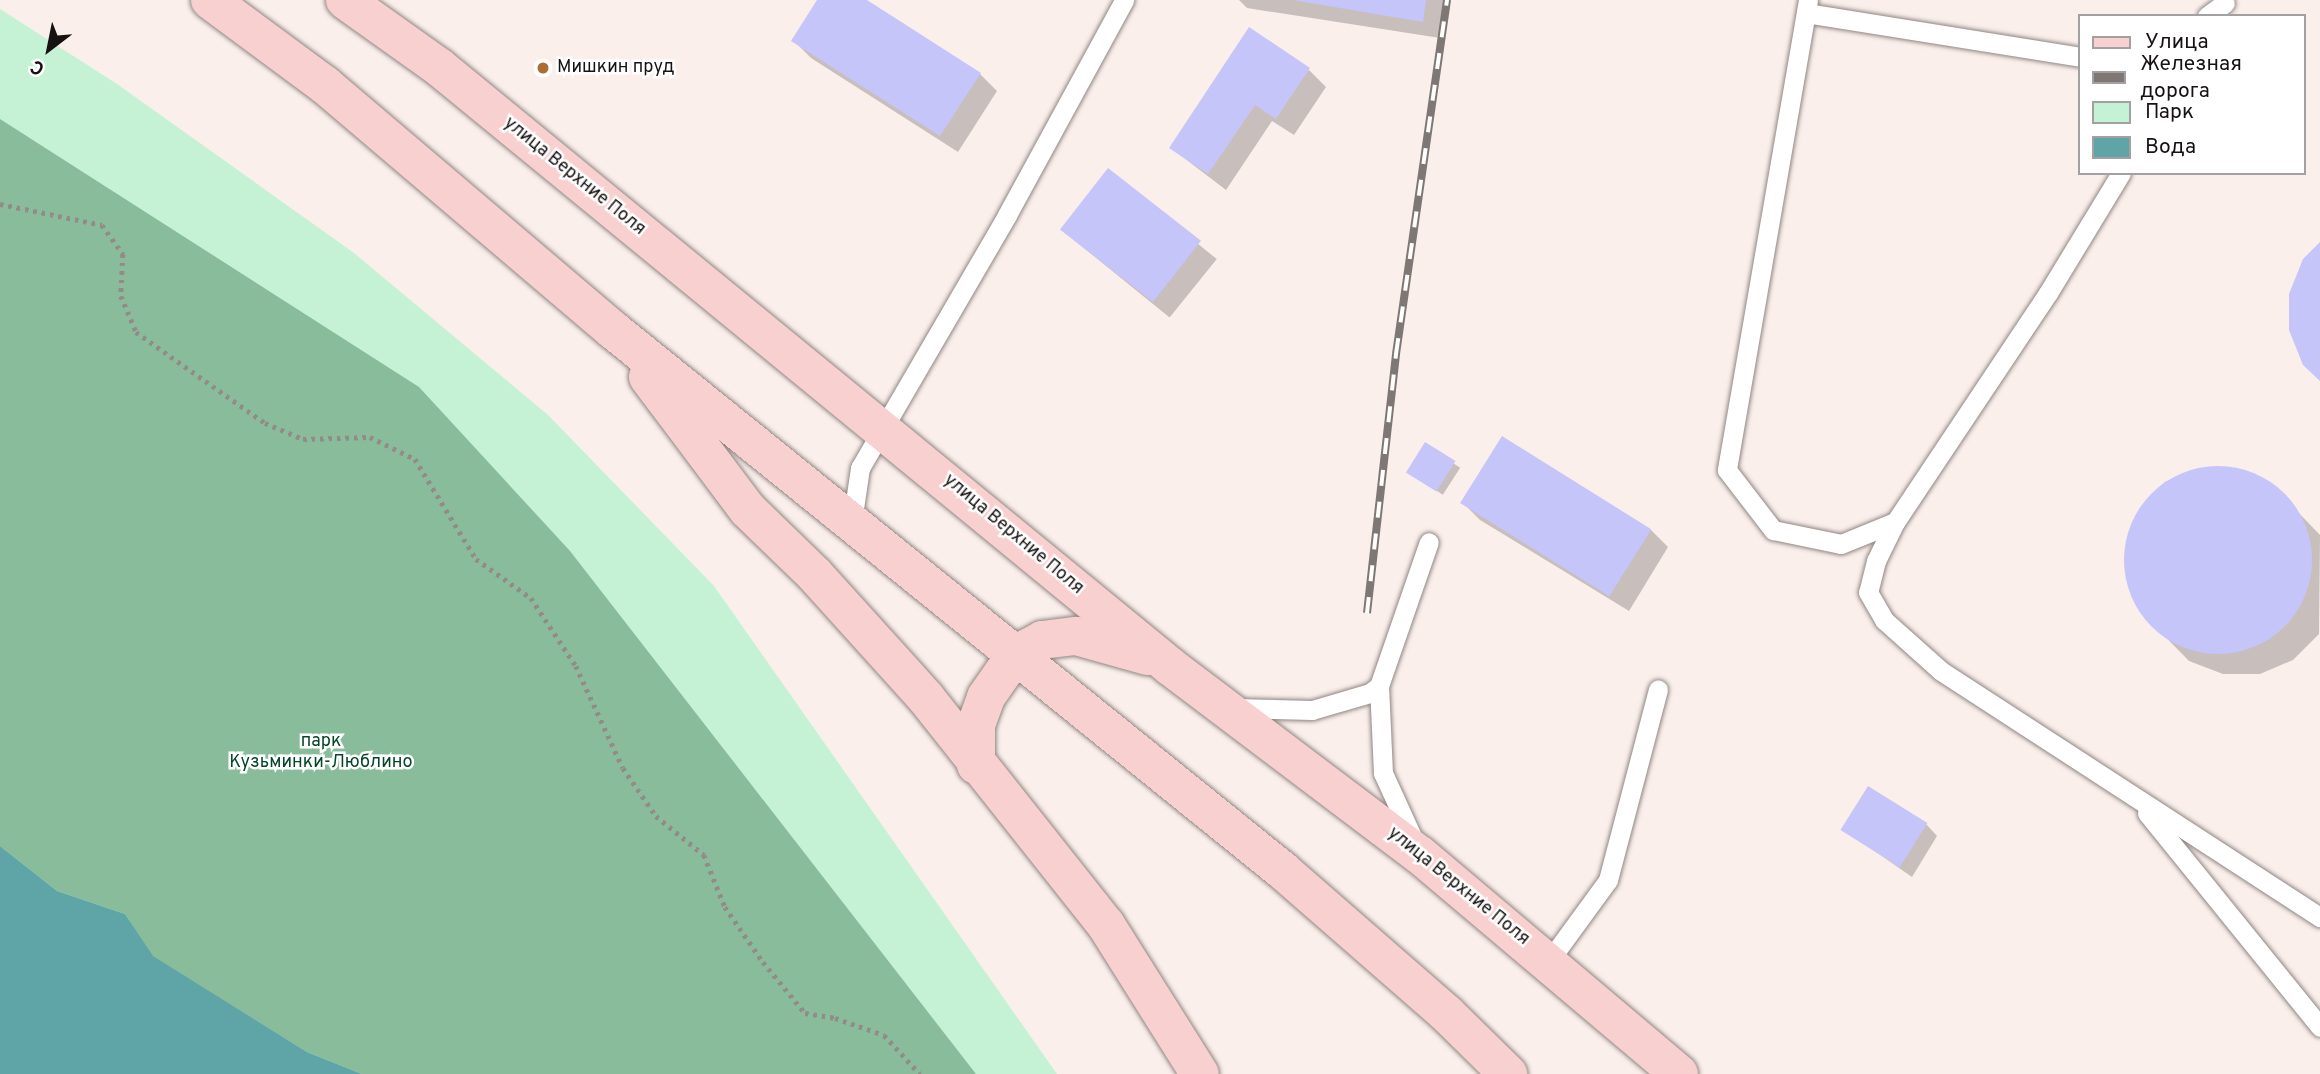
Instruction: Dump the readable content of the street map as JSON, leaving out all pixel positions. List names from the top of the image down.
{
  "streets": {
    "main road": ["улица Верхние Поля"]
  },
  "parks": ["парк Кузьминки-Люблино"],
  "places": ["Мишкин пруд"],
  "legend": [
    "Улица",
    "Железная дорога",
    "Парк",
    "Вода"
  ],
  "north": "bottom left"
}
